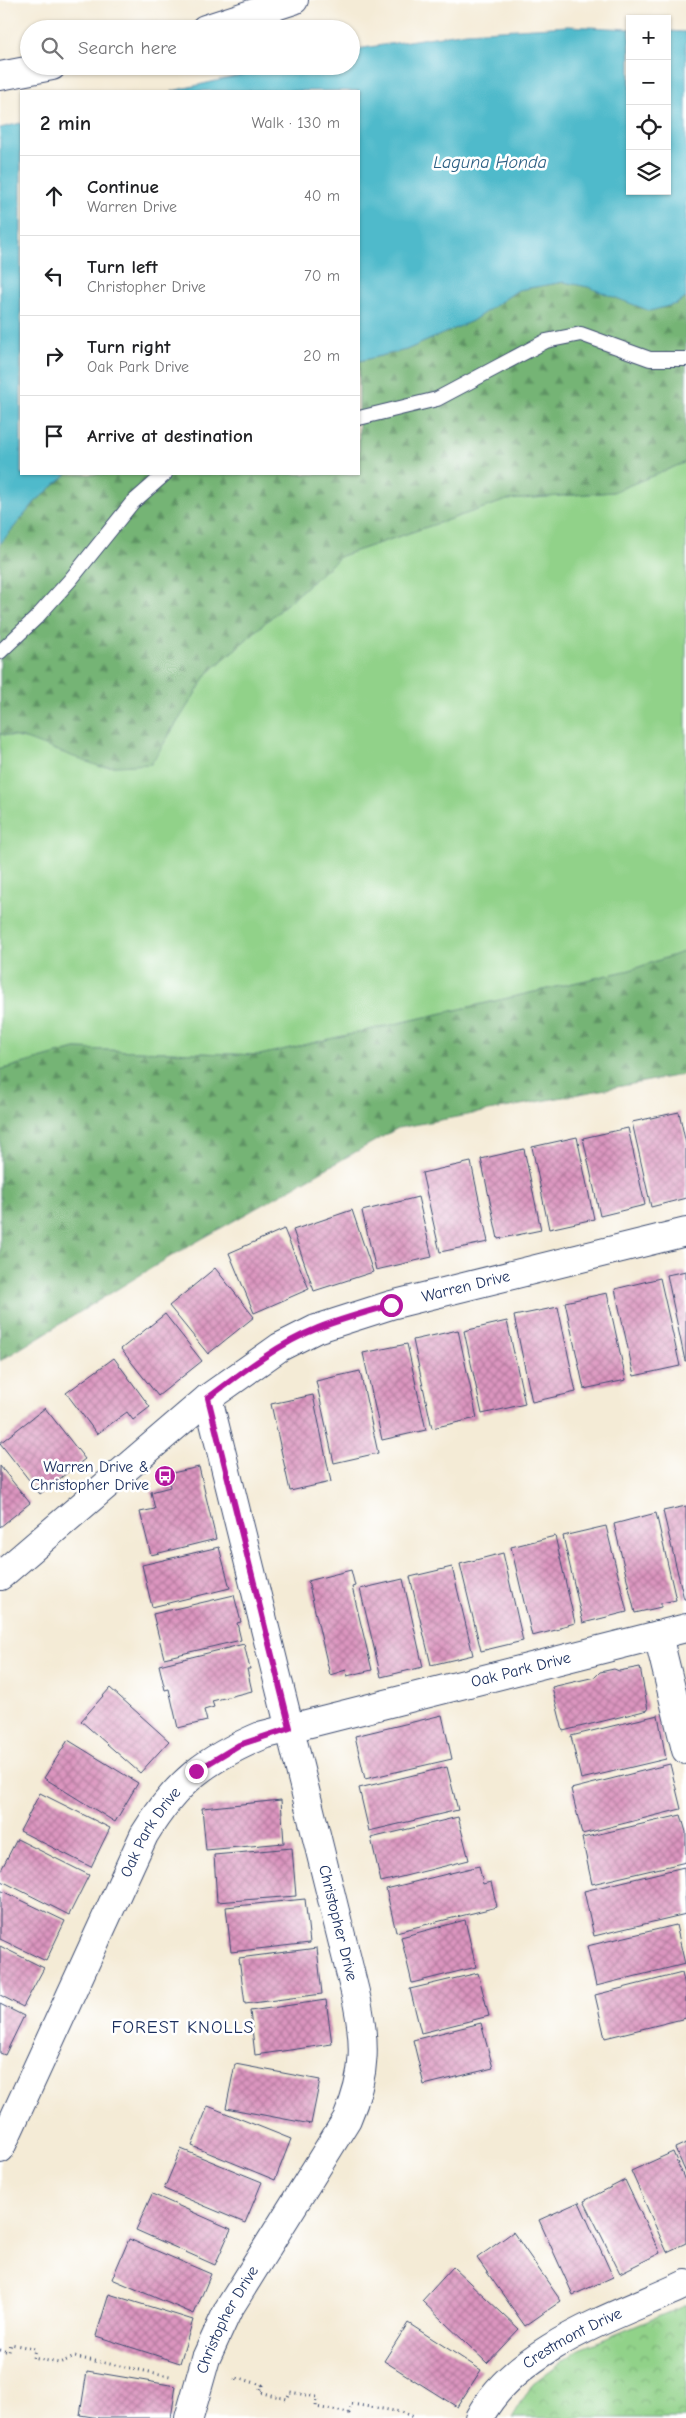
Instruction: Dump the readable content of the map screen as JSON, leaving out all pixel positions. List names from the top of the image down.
{
  "streets": {
    "street": [
      "Warren Drive",
      "Oak Park Drive",
      "Christopher Drive",
      "Crestmont Drive"
    ]
  },
  "crossings": [
    ["Warren Drive", "Christopher Drive"],
    ["Oak Park Drive", "Christopher Drive"]
  ],
  "districts": ["FOREST KNOLLS"],
  "water": ["Laguna Honda"],
  "places": {
    "bus stop": ["Warren Drive & Christopher Drive"]
  },
  "page": {
    "map_buttons": ["+", "−"],
    "search": "Search here",
    "heading": ["2 min", "Walk · 130 m"],
    "list": [
      ["Continue", "Warren Drive", "40 m"],
      ["Turn left", "Christopher Drive", "70 m"],
      ["Turn right", "Oak Park Drive", "20 m"],
      "Arrive at destination"
    ]
  }
}
